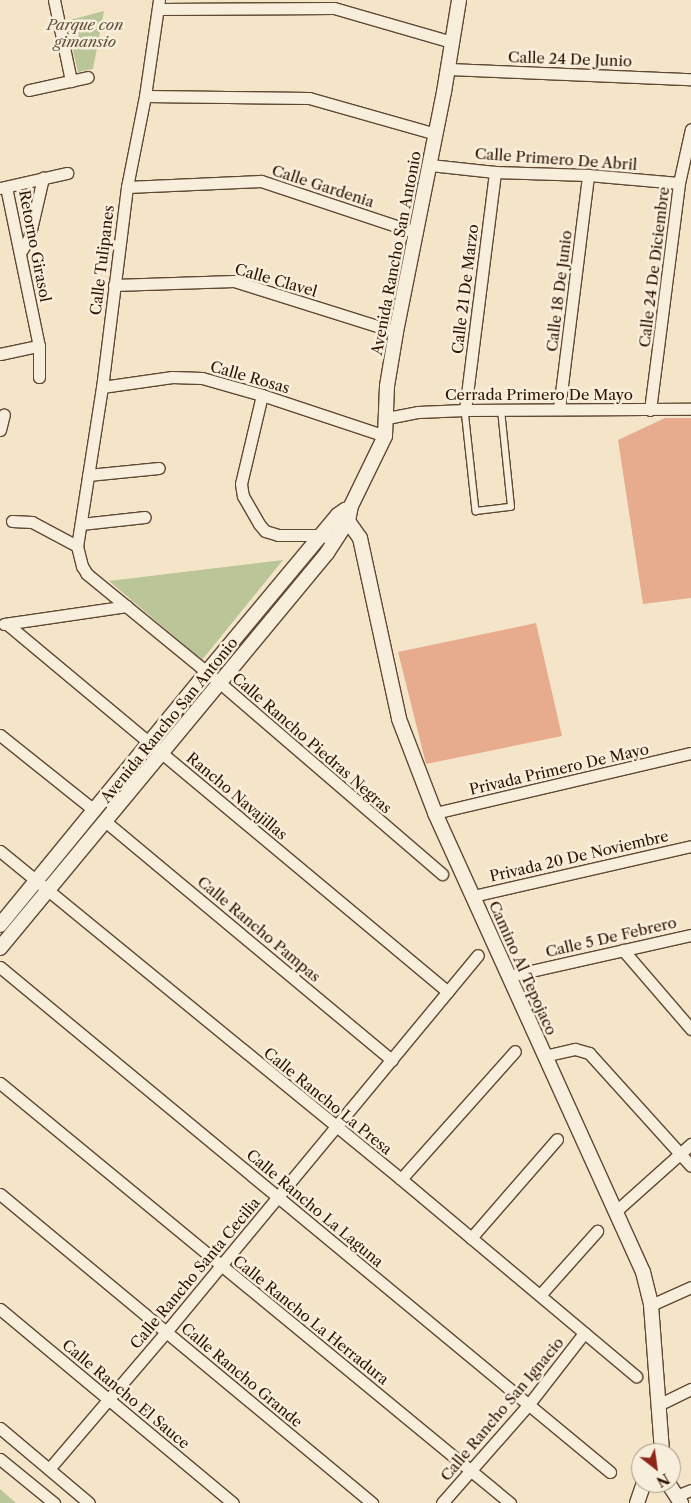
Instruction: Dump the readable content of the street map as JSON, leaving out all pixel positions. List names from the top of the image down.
{
  "streets": {
    "street": [
      "Calle 24 De Junio",
      "Calle Primero De Abril",
      "Calle Gardenia",
      "Retorno Girasol",
      "Avenida Rancho San Antonio",
      "Calle Tulipanes",
      "Calle 24 De Diciembre",
      "Calle Clavel",
      "Calle 21 De Marzo",
      "Calle 18 De Junio",
      "Calle Rosas",
      "Cerrada Primero De Mayo",
      "Calle Rancho Piedras Negras",
      "Privada Primero De Mayo",
      "Rancho Navajillas",
      "Privada 20 De Noviembre",
      "Calle Rancho Pampas",
      "Calle 5 De Febrero",
      "Camino Al Tepojaco",
      "Calle Rancho La Presa",
      "Calle Rancho La Laguna",
      "Calle Rancho Santa Cecilia",
      "Calle Rancho La Herradura",
      "Calle Rancho Grande",
      "Calle Rancho El Sauce",
      "Calle Rancho San Ignacio"
    ]
  },
  "crossings": [
    ["Calle 24 De Junio", "Avenida Rancho San Antonio"],
    ["Calle Primero De Abril", "Avenida Rancho San Antonio"],
    ["Calle Primero De Abril", "Calle 24 De Diciembre"],
    ["Calle Primero De Abril", "Calle 21 De Marzo"],
    ["Calle Primero De Abril", "Calle 18 De Junio"],
    ["Calle Gardenia", "Avenida Rancho San Antonio"],
    ["Calle Gardenia", "Calle Tulipanes"],
    ["Avenida Rancho San Antonio", "Calle Clavel"],
    ["Avenida Rancho San Antonio", "Calle Rosas"],
    ["Avenida Rancho San Antonio", "Cerrada Primero De Mayo"],
    ["Avenida Rancho San Antonio", "Calle Rancho Piedras Negras"],
    ["Avenida Rancho San Antonio", "Rancho Navajillas"],
    ["Avenida Rancho San Antonio", "Calle Rancho Pampas"],
    ["Avenida Rancho San Antonio", "Camino Al Tepojaco"],
    ["Avenida Rancho San Antonio", "Calle Rancho La Presa"],
    ["Calle Tulipanes", "Calle Clavel"],
    ["Calle Tulipanes", "Calle Rosas"],
    ["Calle Tulipanes", "Calle Rancho Piedras Negras"],
    ["Calle 24 De Diciembre", "Cerrada Primero De Mayo"],
    ["Calle 21 De Marzo", "Cerrada Primero De Mayo"],
    ["Calle 18 De Junio", "Cerrada Primero De Mayo"],
    ["Privada Primero De Mayo", "Camino Al Tepojaco"],
    ["Rancho Navajillas", "Calle Rancho Santa Cecilia"],
    ["Privada 20 De Noviembre", "Camino Al Tepojaco"],
    ["Calle Rancho Pampas", "Calle Rancho Santa Cecilia"],
    ["Calle 5 De Febrero", "Camino Al Tepojaco"],
    ["Calle Rancho La Presa", "Calle Rancho Santa Cecilia"],
    ["Calle Rancho La Presa", "Calle Rancho San Ignacio"],
    ["Calle Rancho La Laguna", "Calle Rancho Santa Cecilia"],
    ["Calle Rancho La Laguna", "Calle Rancho San Ignacio"],
    ["Calle Rancho Santa Cecilia", "Calle Rancho La Herradura"],
    ["Calle Rancho Santa Cecilia", "Calle Rancho Grande"],
    ["Calle Rancho Santa Cecilia", "Calle Rancho El Sauce"],
    ["Calle Rancho La Herradura", "Calle Rancho San Ignacio"]
  ],
  "parks": ["Parque con gimansio"],
  "north": "bottom right"
}
